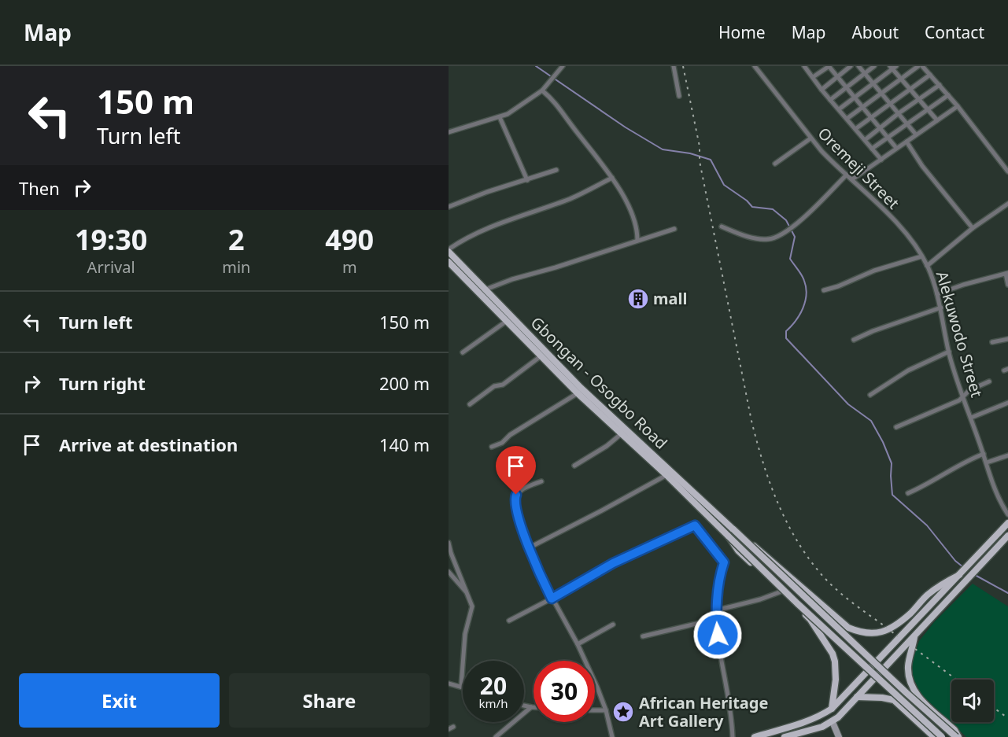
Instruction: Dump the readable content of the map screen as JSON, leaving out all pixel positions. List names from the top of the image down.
{
  "streets": {
    "main road": ["Gbongan - Osogbo Road"],
    "street": ["Oremeji Street", "Alekuwodo Street"]
  },
  "crossings": [
    ["Oremeji Street", "Alekuwodo Street"]
  ],
  "places": {
    "building": ["mall"],
    "place": ["African Heritage Art Gallery"]
  },
  "page": {
    "header": "Map",
    "nav": [
      "Home",
      "Map",
      "About",
      "Contact"
    ],
    "turn": ["150 m", "Turn left"],
    "then": "Then",
    "eta": [
      "19:30",
      "Arrival",
      "2",
      "min",
      "490",
      "m"
    ],
    "list": [
      {
        "name": "Turn left",
        "value": "150 m"
      },
      {
        "name": "Turn right",
        "value": "200 m"
      },
      {
        "name": "Arrive at destination",
        "value": "140 m"
      }
    ],
    "speed": "20 km/h",
    "limit": "30",
    "buttons": ["Exit", "Share"]
  }
}
